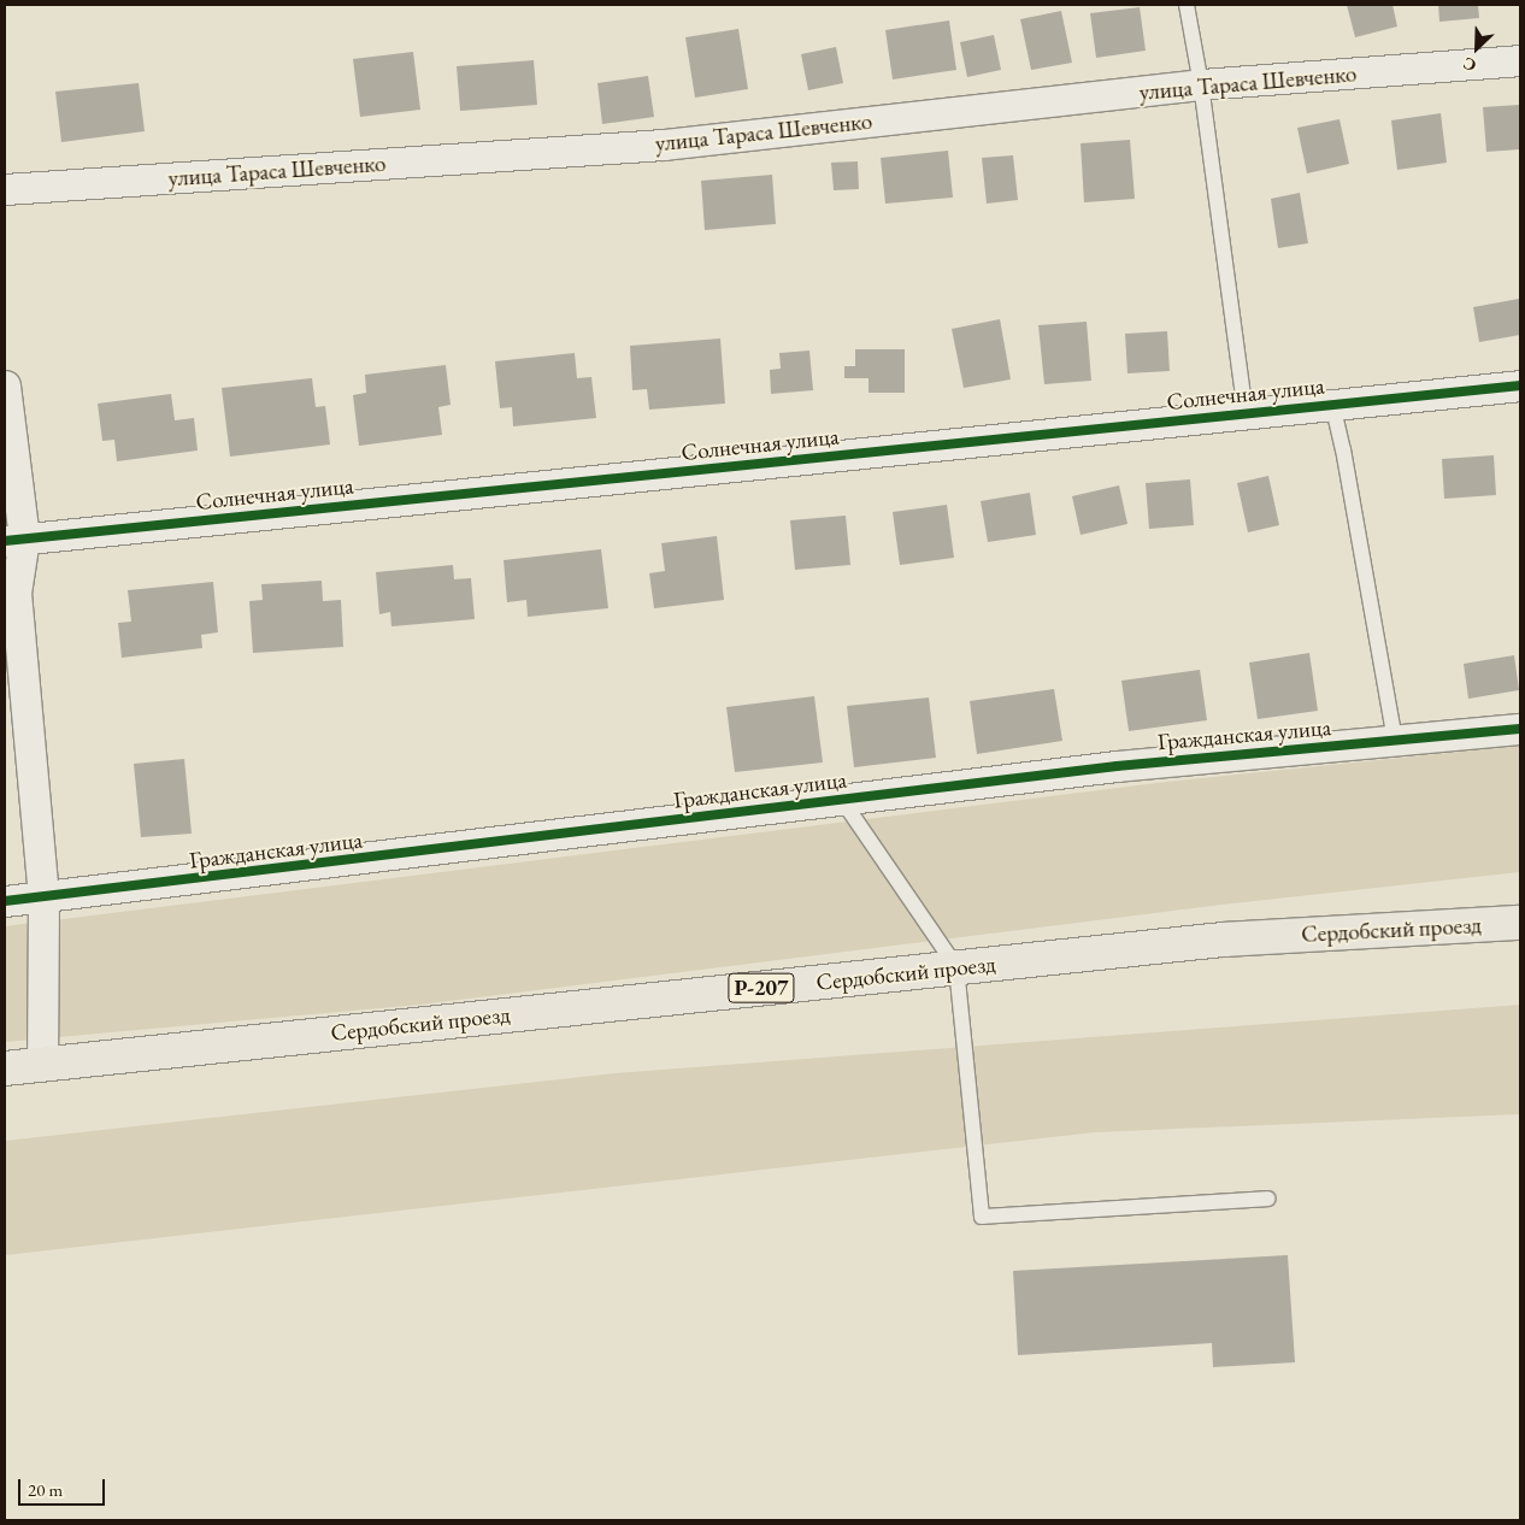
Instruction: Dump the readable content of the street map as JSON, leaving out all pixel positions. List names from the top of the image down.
{
  "streets": {
    "main road": ["Сердобский проезд", "Р-207"],
    "street": ["улица Тараса Шевченко", "Солнечная улица", "Гражданская улица"]
  },
  "scale_bar": "20 m",
  "north": "bottom left"
}
